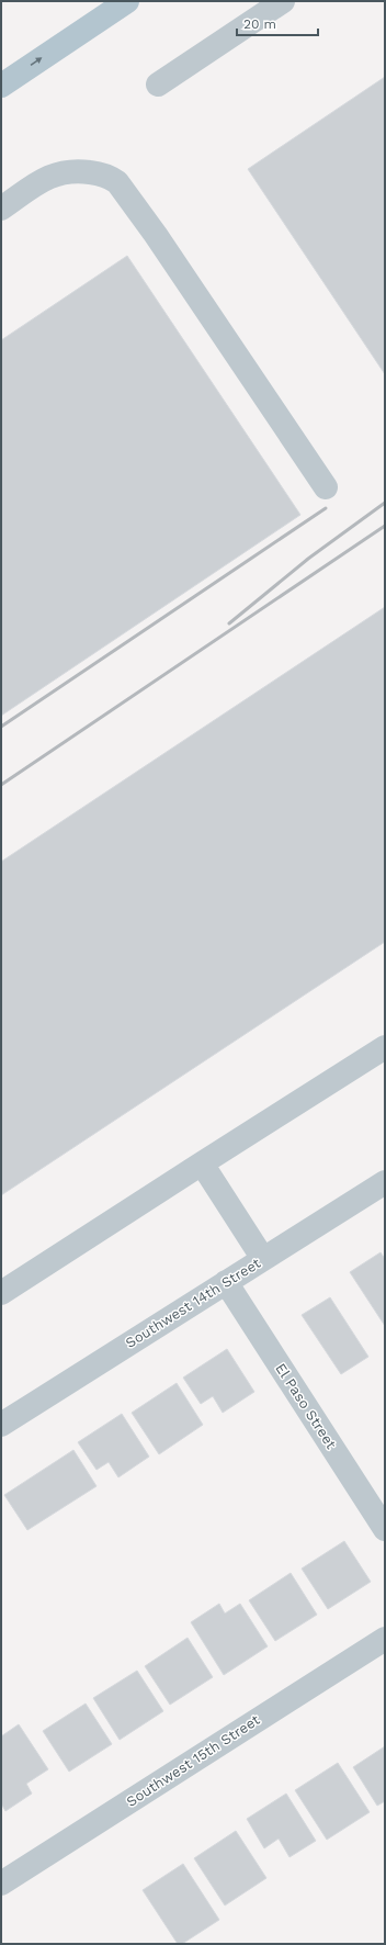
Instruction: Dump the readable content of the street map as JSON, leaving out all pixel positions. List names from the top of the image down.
{
  "streets": {
    "street": ["Southwest 14th Street", "El Paso Street", "Southwest 15th Street"]
  },
  "crossings": [
    ["Southwest 14th Street", "El Paso Street"]
  ],
  "scale_bar": "20 m"
}
